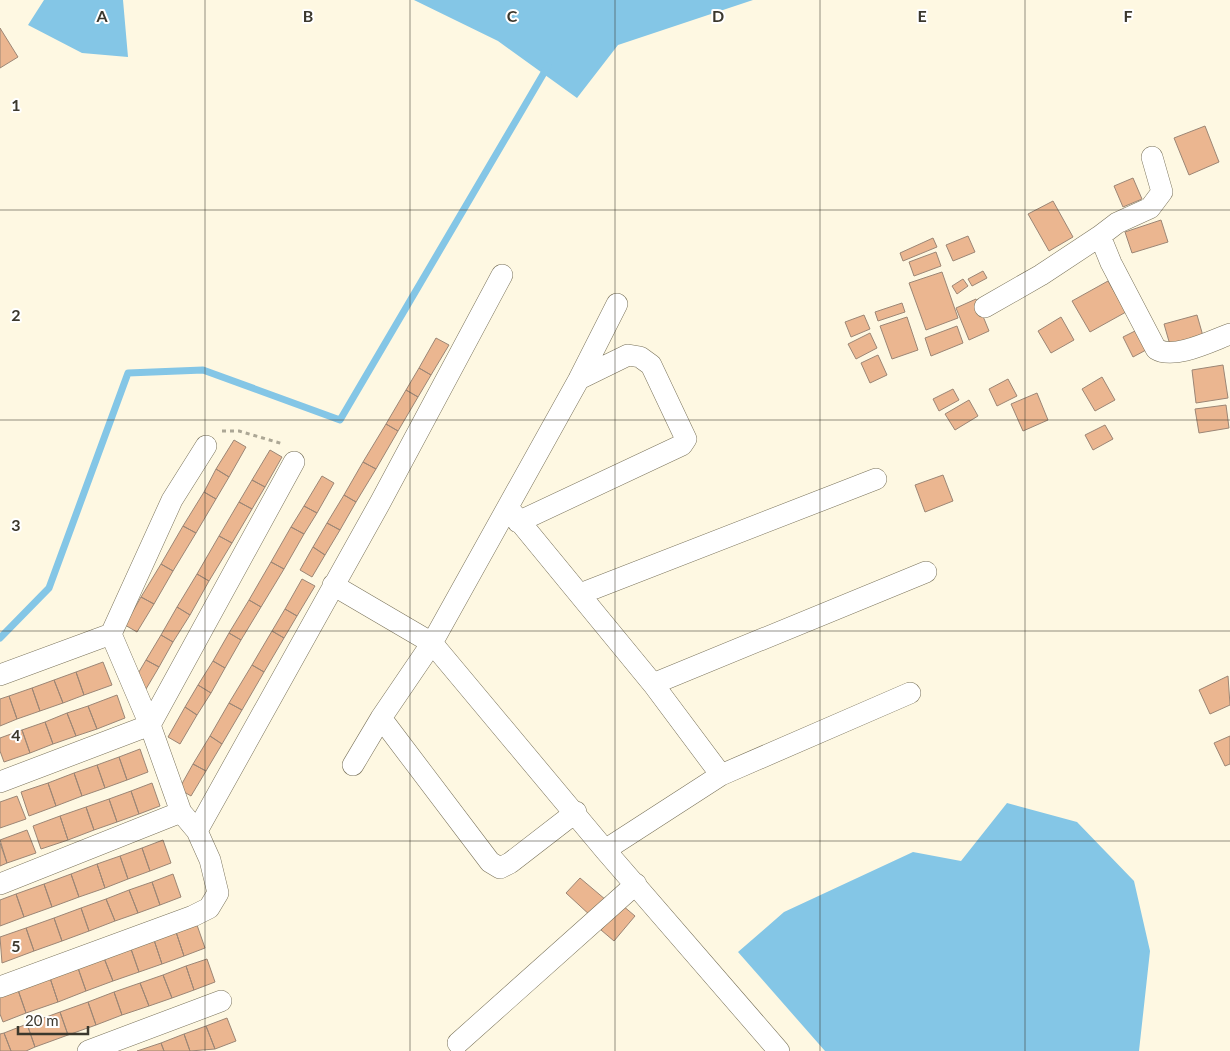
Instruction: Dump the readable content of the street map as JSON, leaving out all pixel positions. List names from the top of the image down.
{
  "scale_bar": "20 m",
  "grid": {
    "columns": [
      "A",
      "B",
      "C",
      "D",
      "E",
      "F"
    ],
    "rows": [
      "1",
      "2",
      "3",
      "4",
      "5"
    ]
  }
}
